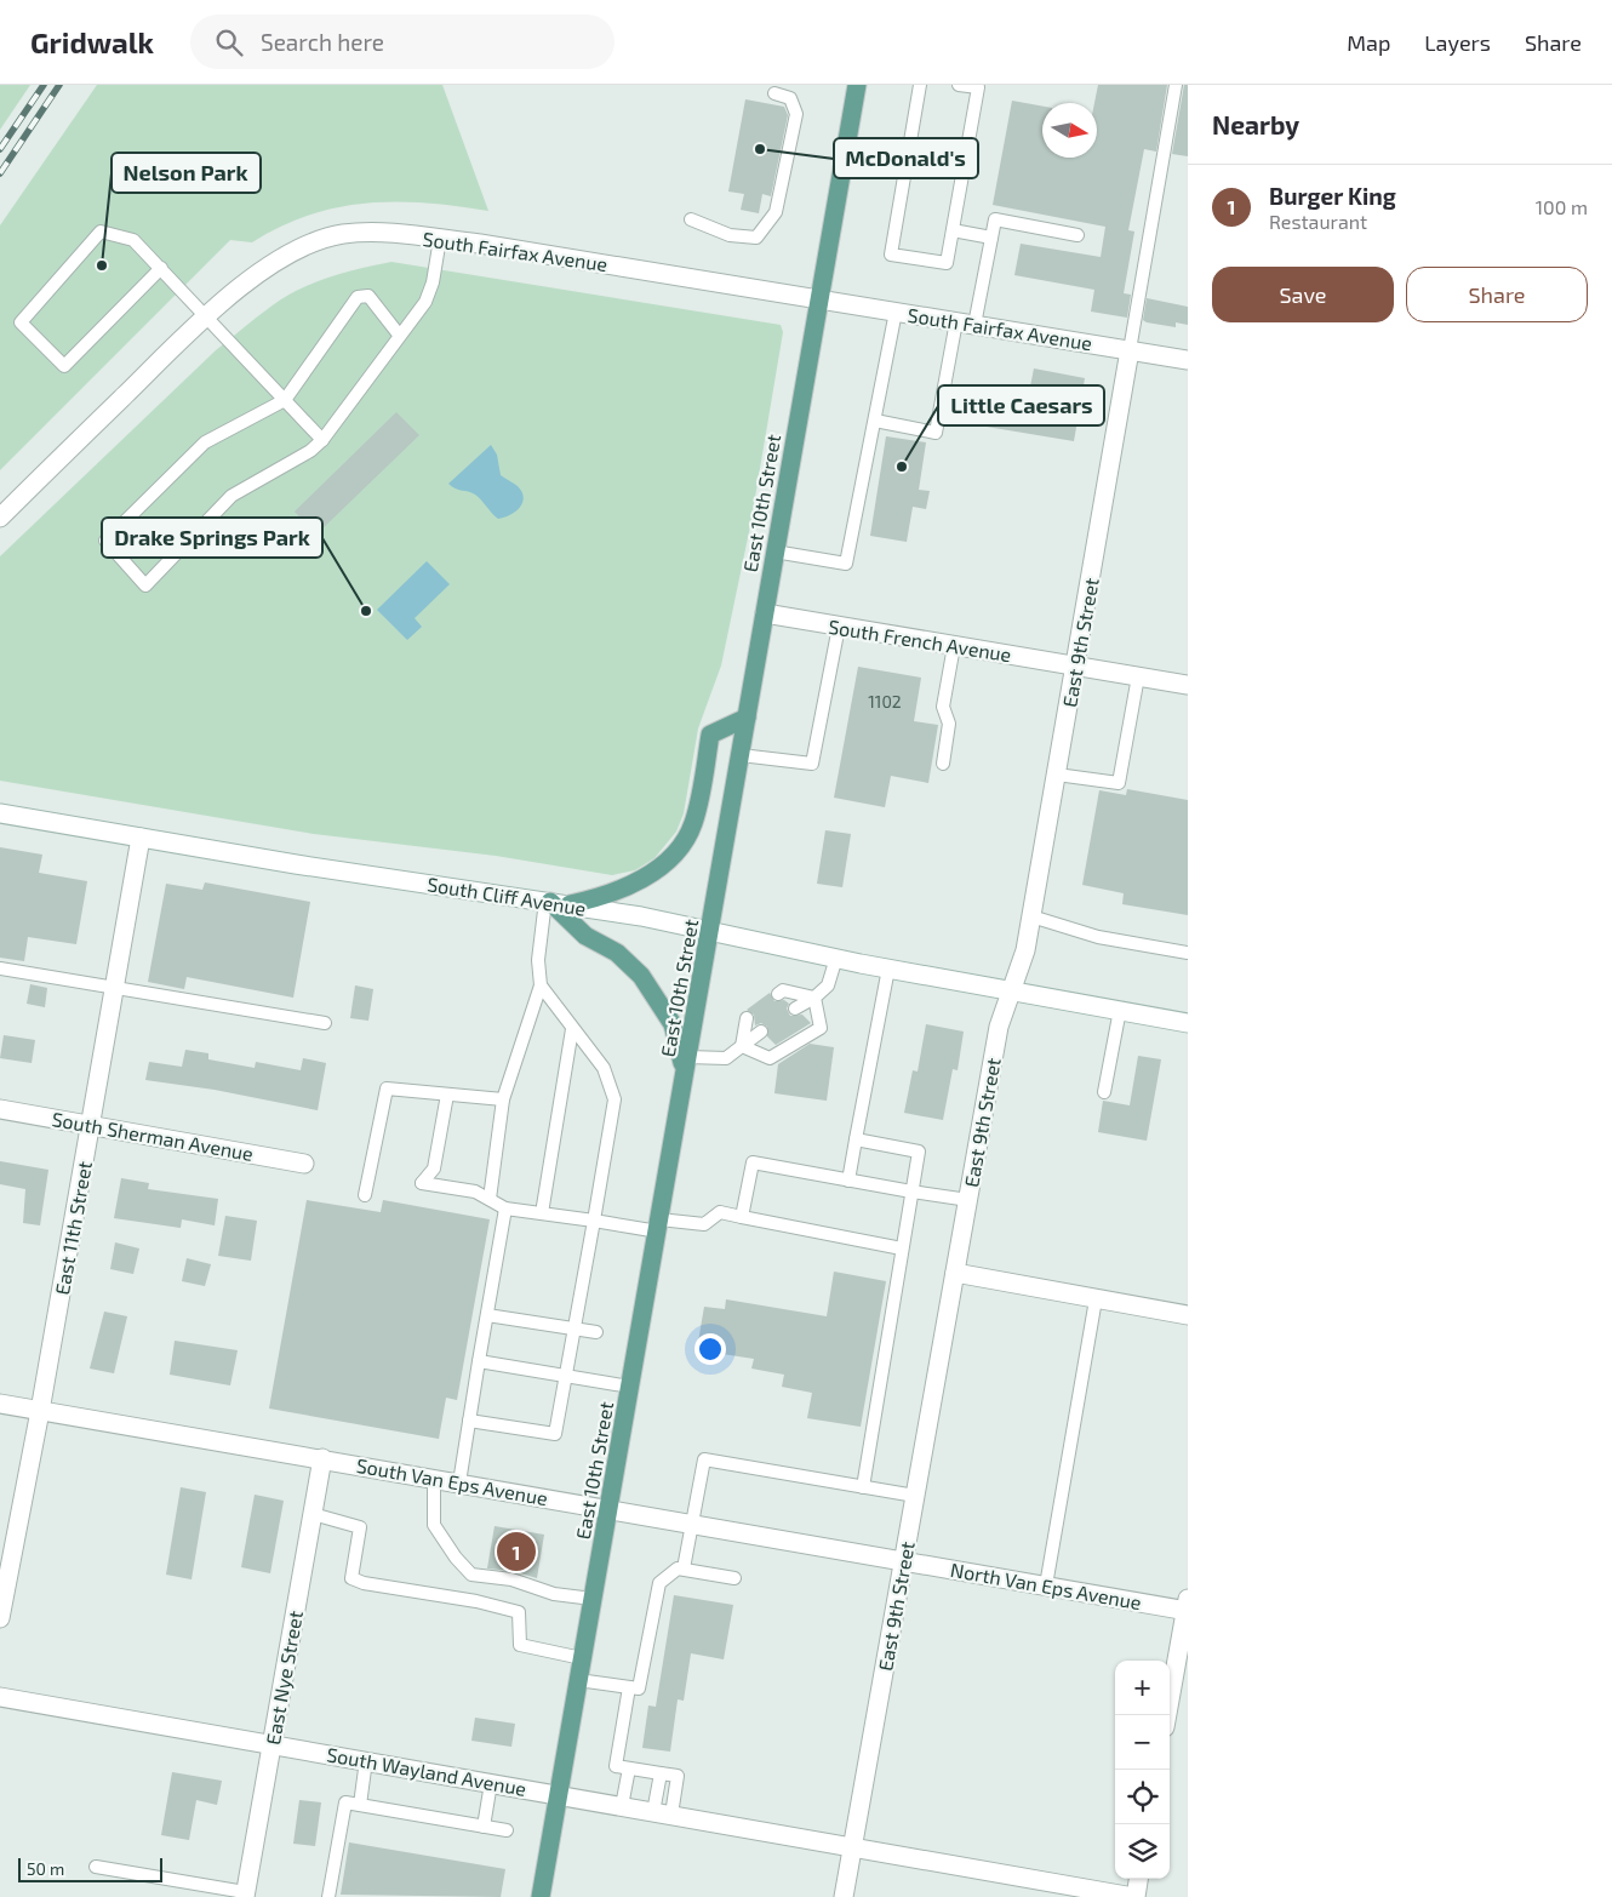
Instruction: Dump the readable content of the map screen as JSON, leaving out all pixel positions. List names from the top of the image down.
{
  "streets": {
    "main road": ["East 10th Street"],
    "street": [
      "South Fairfax Avenue",
      "South French Avenue",
      "East 9th Street",
      "South Cliff Avenue",
      "South Sherman Avenue",
      "East 11th Street",
      "South Van Eps Avenue",
      "North Van Eps Avenue",
      "East Nye Street",
      "South Wayland Avenue"
    ]
  },
  "crossings": [
    ["South Fairfax Avenue", "East 10th Street"],
    ["South Fairfax Avenue", "East 9th Street"],
    ["East 10th Street", "South French Avenue"],
    ["East 10th Street", "South Cliff Avenue"],
    ["East 10th Street", "South Van Eps Avenue"],
    ["East 10th Street", "South Wayland Avenue"],
    ["South French Avenue", "East 9th Street"],
    ["East 9th Street", "South Cliff Avenue"],
    ["East 9th Street", "South Van Eps Avenue"],
    ["East 9th Street", "North Van Eps Avenue"],
    ["East 9th Street", "South Wayland Avenue"],
    ["South Cliff Avenue", "East 11th Street"],
    ["South Sherman Avenue", "East 11th Street"],
    ["East 11th Street", "South Van Eps Avenue"],
    ["South Van Eps Avenue", "North Van Eps Avenue"],
    ["South Van Eps Avenue", "East Nye Street"],
    ["East Nye Street", "South Wayland Avenue"]
  ],
  "places": [
    "McDonald's",
    "Nelson Park",
    "Little Caesars",
    "Drake Springs Park"
  ],
  "house_numbers": ["1102"],
  "scale_bar": "50 m",
  "north": "right",
  "page": {
    "header": "Gridwalk",
    "search": "Search here",
    "nav": ["Map", "Layers", "Share"],
    "heading": "Nearby",
    "list": [
      {
        "mark": "1",
        "name": "Burger King",
        "note": "Restaurant",
        "value": "100 m"
      }
    ],
    "buttons": ["Save", "Share"],
    "pins": "1",
    "map_buttons": ["+", "−"],
    "scale": "50 m"
  }
}
